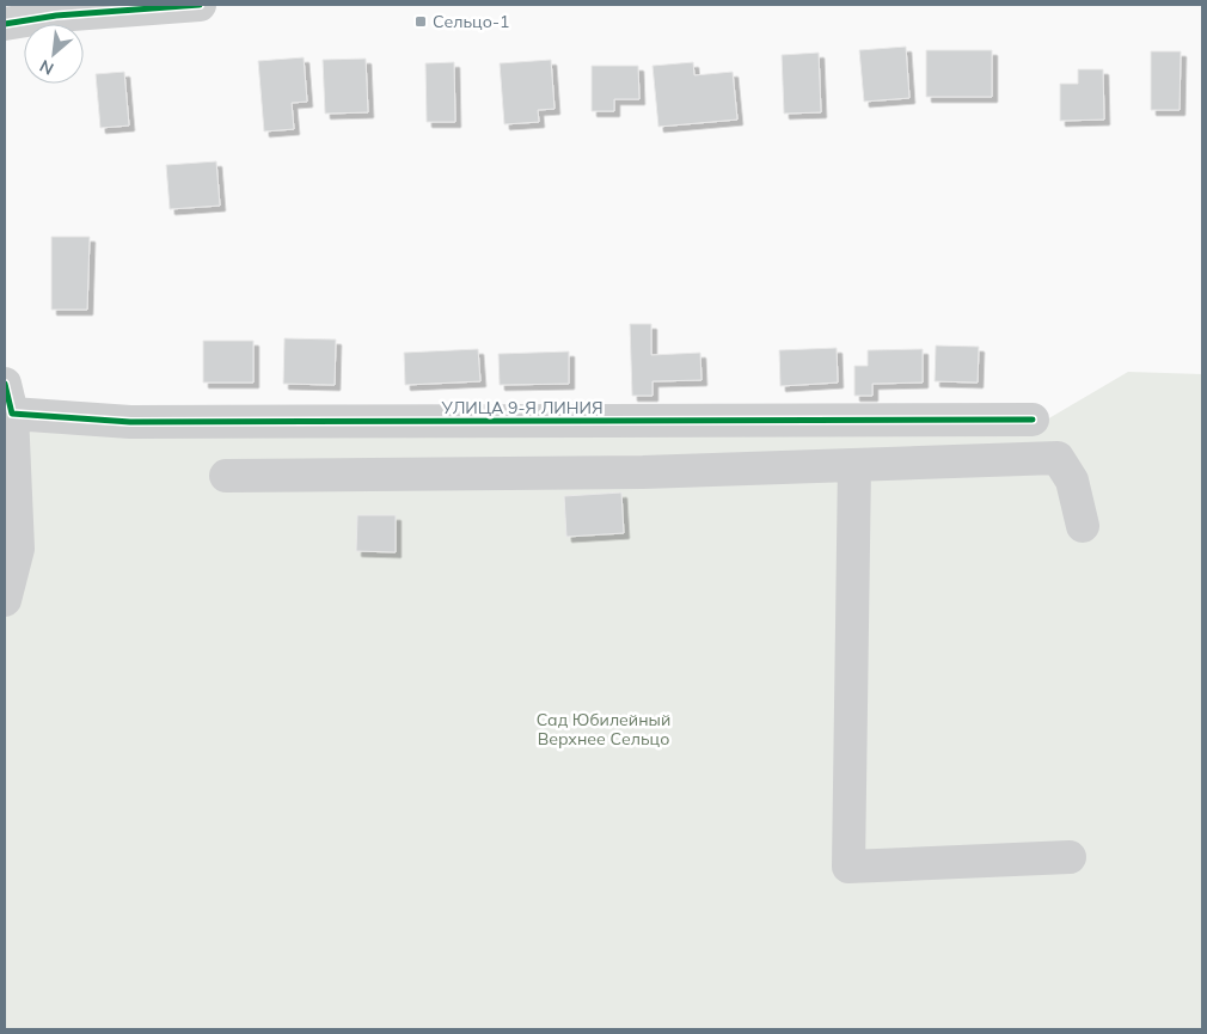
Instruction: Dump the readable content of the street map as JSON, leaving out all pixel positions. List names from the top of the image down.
{
  "streets": {
    "street": ["УЛИЦА 9-Я ЛИНИЯ"]
  },
  "parks": ["Сад Юбилейный Верхнее Сельцо"],
  "places": {
    "transit": ["Сельцо-1"]
  },
  "north": "bottom left"
}
